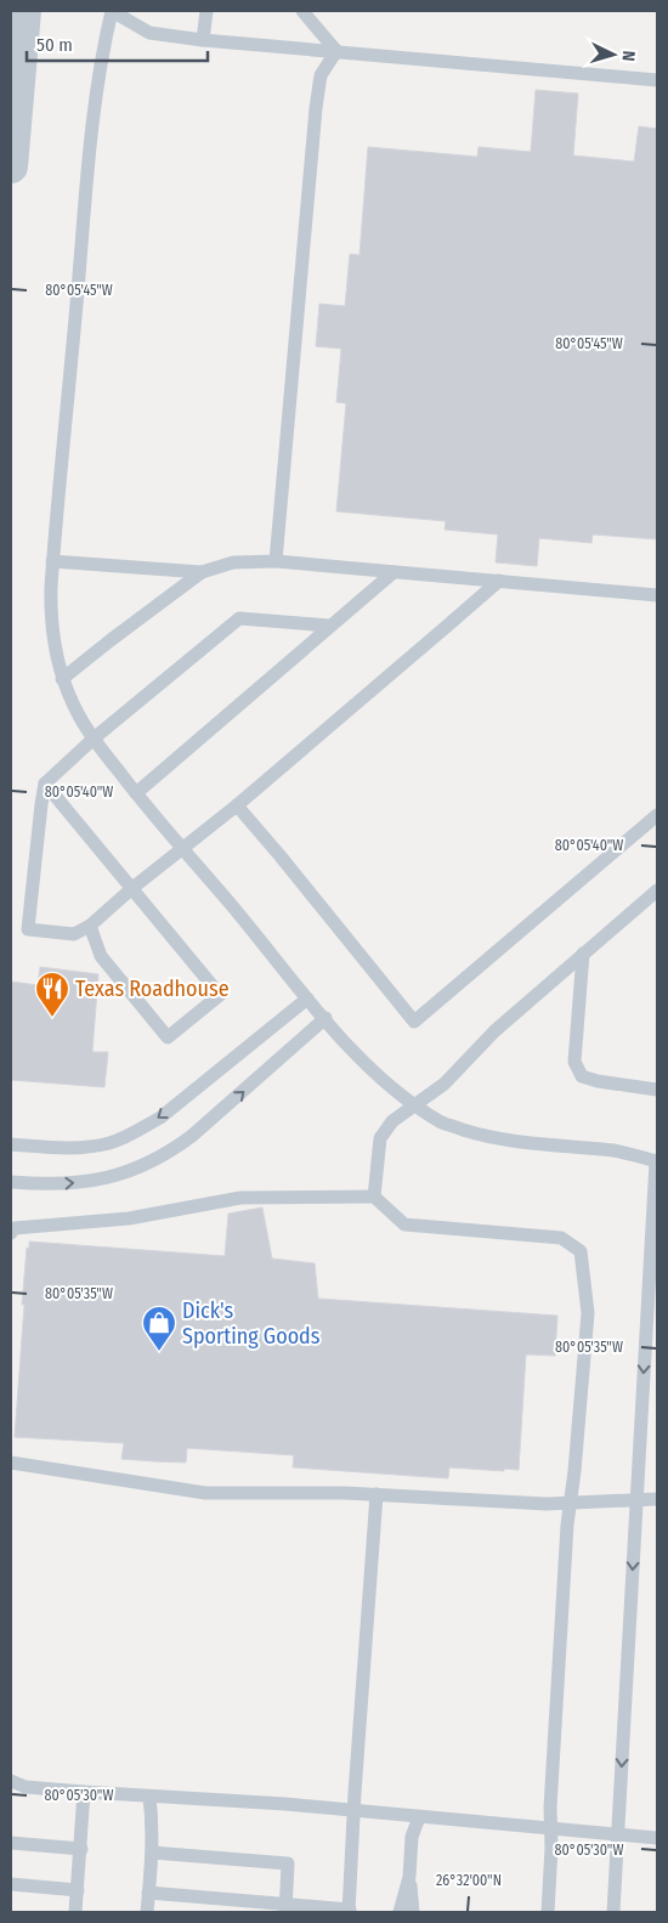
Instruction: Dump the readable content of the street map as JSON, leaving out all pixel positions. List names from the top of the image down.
{
  "places": {
    "restaurant": ["Texas Roadhouse"],
    "shop": ["Dick's Sporting Goods"]
  },
  "scale_bar": "50 m",
  "north": "right",
  "coordinates": [
    "80°05'45\"W",
    "80°05'40\"W",
    "80°05'35\"W",
    "80°05'30\"W",
    "26°32'00\"N"
  ]
}
